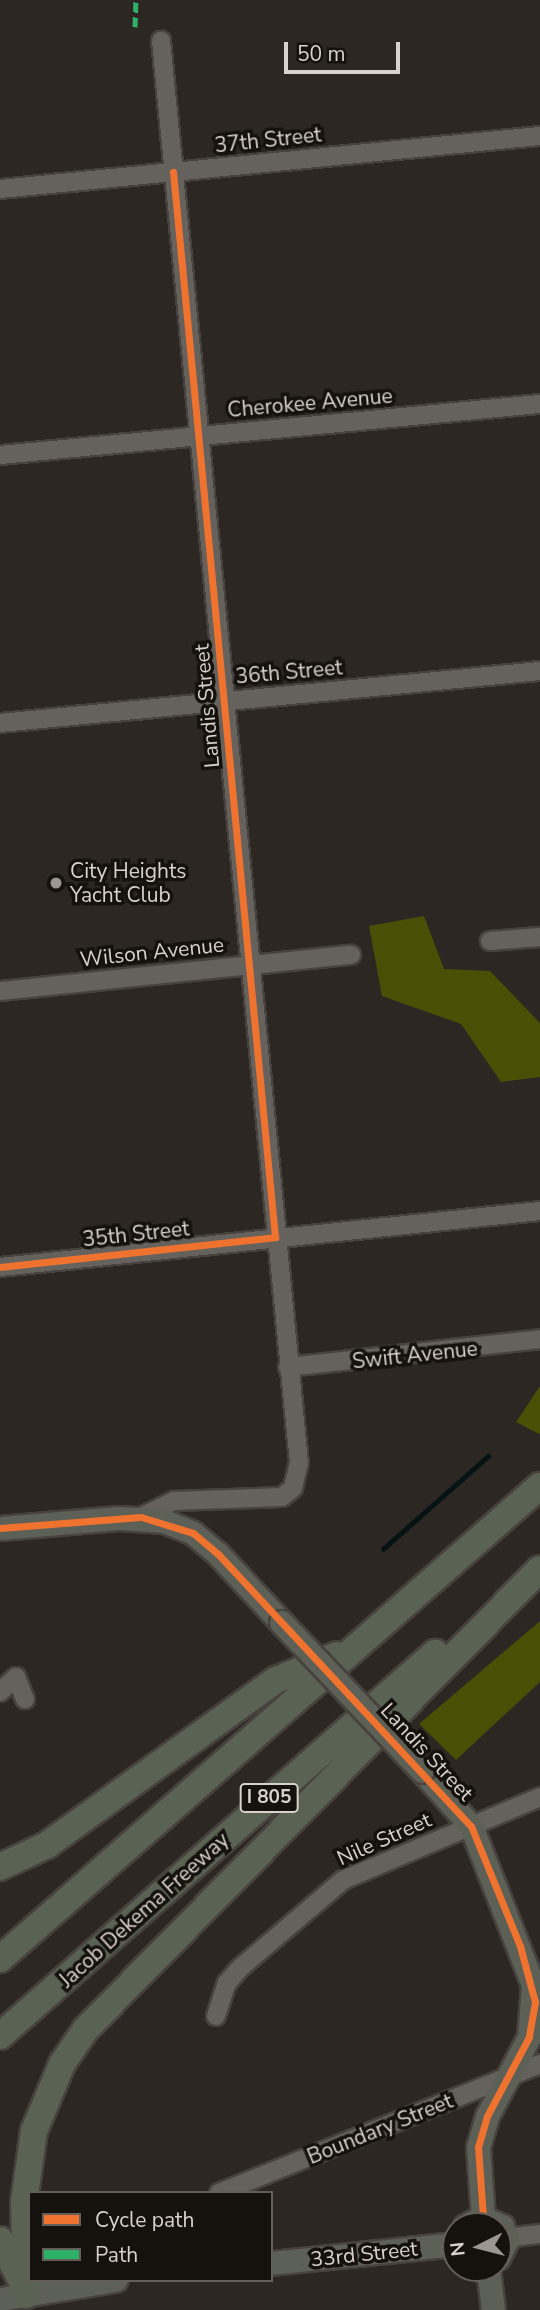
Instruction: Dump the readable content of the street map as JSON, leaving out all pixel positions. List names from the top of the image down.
{
  "streets": {
    "highway": ["I 805", "Jacob Dekema Freeway"],
    "main road": ["Landis Street", "33rd Street"],
    "street": [
      "37th Street",
      "Cherokee Avenue",
      "36th Street",
      "Wilson Avenue",
      "35th Street",
      "Swift Avenue",
      "Nile Street",
      "Boundary Street"
    ]
  },
  "crossings": [
    ["37th Street", "Landis Street"],
    ["Cherokee Avenue", "Landis Street"],
    ["36th Street", "Landis Street"],
    ["Landis Street", "Wilson Avenue"],
    ["Landis Street", "35th Street"],
    ["Landis Street", "Swift Avenue"],
    ["Landis Street", "Nile Street"],
    ["Landis Street", "Boundary Street"]
  ],
  "places": ["City Heights Yacht Club"],
  "legend": ["Cycle path", "Path"],
  "scale_bar": "50 m",
  "north": "left"
}
